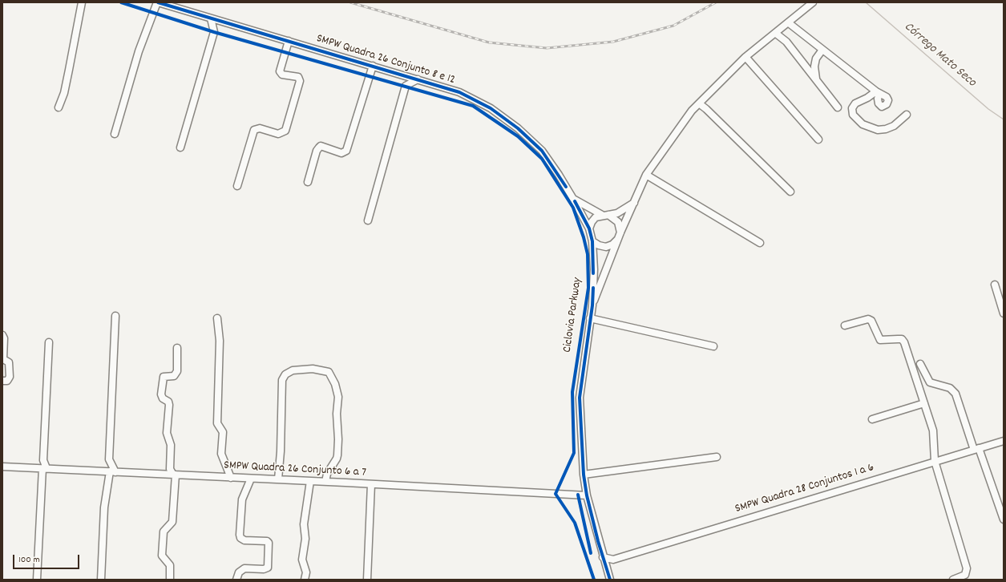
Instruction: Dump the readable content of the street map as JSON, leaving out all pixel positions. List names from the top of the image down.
{
  "streets": {
    "street": ["SMPW Quadra 26 Conjunto 8 e 12", "SMPW Quadra 26 Conjunto 6 a 7", "SMPW Quadra 28 Conjuntos 1 a 6"],
    "cycle path": ["Ciclovia Parkway"]
  },
  "water": ["Córrego Mato Seco"],
  "scale_bar": "100 m"
}
